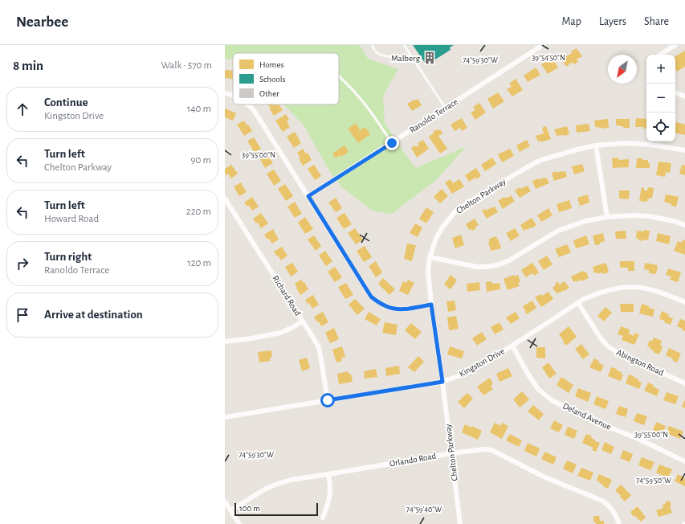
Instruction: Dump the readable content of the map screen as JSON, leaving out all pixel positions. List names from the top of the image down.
{
  "streets": {
    "street": [
      "Ranoldo Terrace",
      "Chelton Parkway",
      "Richard Road",
      "Kingston Drive",
      "Abington Road",
      "Deland Avenue",
      "Orlando Road"
    ]
  },
  "crossings": [
    ["Chelton Parkway", "Kingston Drive"],
    ["Chelton Parkway", "Orlando Road"],
    ["Richard Road", "Kingston Drive"],
    ["Kingston Drive", "Abington Road"],
    ["Kingston Drive", "Deland Avenue"]
  ],
  "places": {
    "building": ["Malberg"]
  },
  "legend": ["Homes", "Schools", "Other"],
  "scale_bar": "100 m",
  "north": "bottom left",
  "page": {
    "header": "Nearbee",
    "nav": ["Map", "Layers", "Share"],
    "heading": ["8 min", "Walk · 570 m"],
    "map_buttons": ["+", "−"],
    "list": [
      ["Continue", "Kingston Drive", "140 m"],
      ["Turn left", "Chelton Parkway", "90 m"],
      ["Turn left", "Howard Road", "220 m"],
      ["Turn right", "Ranoldo Terrace", "120 m"],
      "Arrive at destination"
    ],
    "scale": "100 m"
  },
  "coordinates": [
    "39°54'50\"N",
    "74°59'30\"W",
    "39°55'00\"N",
    "74°59'50\"W",
    "74°59'40\"W"
  ]
}
